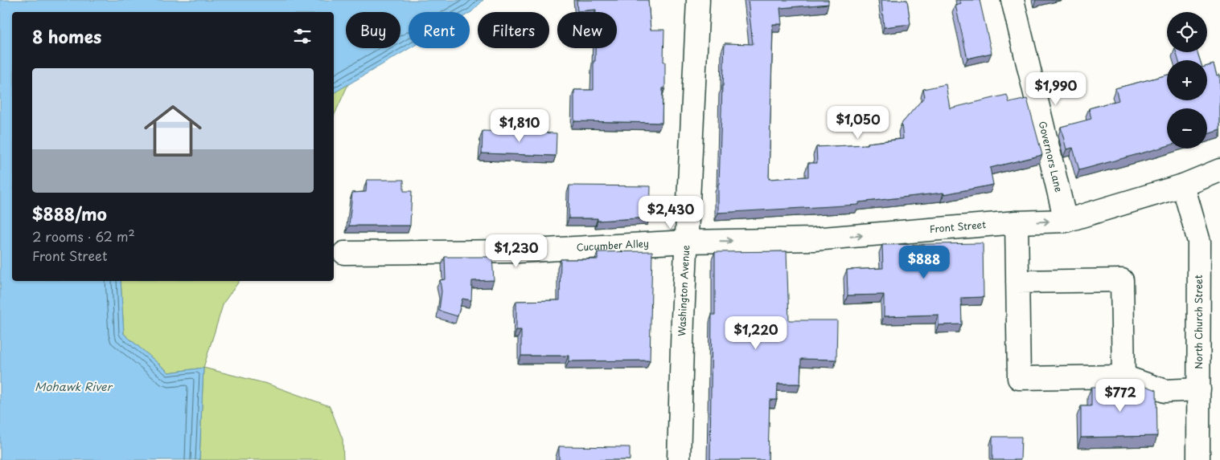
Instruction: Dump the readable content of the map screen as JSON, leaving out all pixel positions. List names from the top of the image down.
{
  "streets": {
    "street": [
      "Governors Lane",
      "Front Street",
      "Cucumber Alley",
      "Washington Avenue",
      "North Church Street"
    ]
  },
  "crossings": [
    ["Governors Lane", "Front Street"],
    ["Front Street", "Cucumber Alley"],
    ["Front Street", "Washington Avenue"],
    ["Front Street", "North Church Street"],
    ["Cucumber Alley", "Washington Avenue"]
  ],
  "one_way": ["Front Street"],
  "water": ["Mohawk River"],
  "page": {
    "map_buttons": ["+", "−"],
    "chip": [
      "Buy",
      "Rent",
      "Filters",
      "New"
    ],
    "heading": "8 homes",
    "list": [
      {
        "name": "$888/mo",
        "note": "2 rooms · 62 m² · Front Street"
      }
    ],
    "price": [
      "$1,990",
      "$1,050",
      "$1,810",
      "$2,430",
      "$1,230",
      "$888",
      "$1,220",
      "$772"
    ]
  }
}
